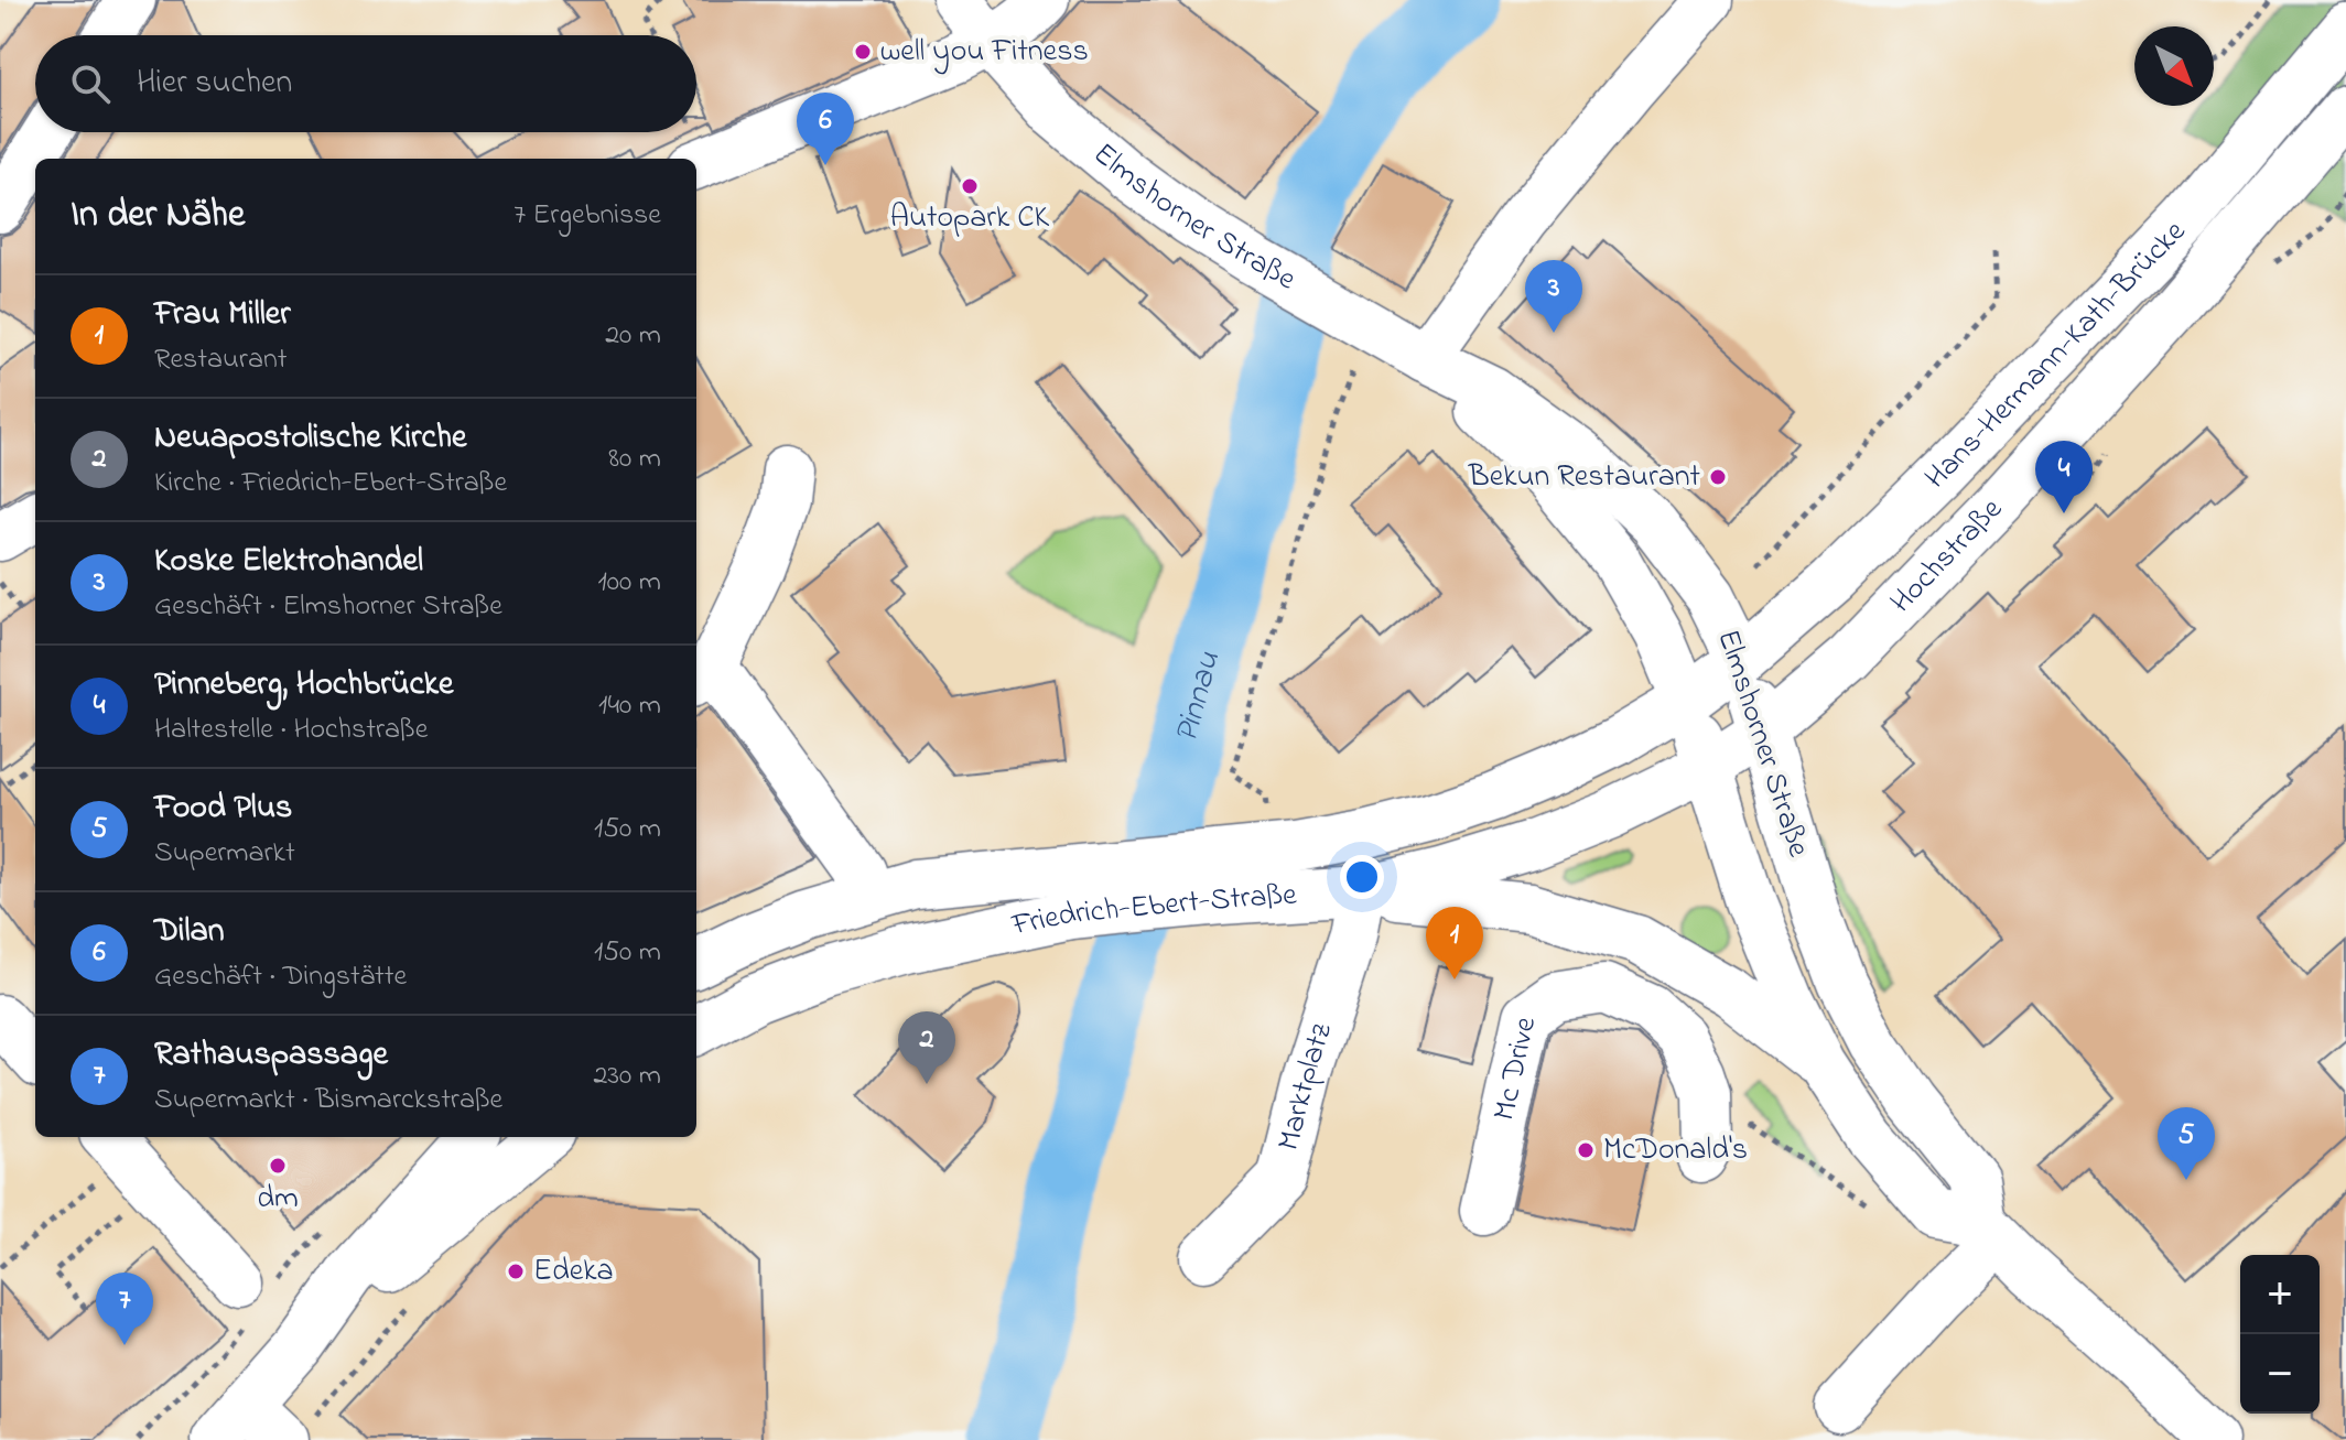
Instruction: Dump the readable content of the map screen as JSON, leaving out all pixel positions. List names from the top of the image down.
{
  "streets": {
    "main road": [
      "Elmshorner Straße",
      "Hans-Hermann-Kath-Brücke",
      "Hochstraße",
      "Friedrich-Ebert-Straße",
      "Mc Drive",
      "Marktplatz"
    ]
  },
  "crossings": [
    ["Elmshorner Straße", "Hans-Hermann-Kath-Brücke"],
    ["Elmshorner Straße", "Hochstraße"],
    ["Elmshorner Straße", "Friedrich-Ebert-Straße"],
    ["Elmshorner Straße", "Marktplatz"],
    ["Hans-Hermann-Kath-Brücke", "Hochstraße"],
    ["Hans-Hermann-Kath-Brücke", "Friedrich-Ebert-Straße"],
    ["Hochstraße", "Friedrich-Ebert-Straße"],
    ["Friedrich-Ebert-Straße", "Marktplatz"]
  ],
  "water": ["Pinnau"],
  "places": [
    "well you Fitness",
    "Autopark CK",
    "Bekun Restaurant",
    "McDonald's",
    "dm",
    "Edeka"
  ],
  "north": "bottom right",
  "page": {
    "search": "Hier suchen",
    "pins": [
      "6",
      "3",
      "4",
      "1",
      "2",
      "5",
      "7"
    ],
    "heading": ["In der Nähe", "7 Ergebnisse"],
    "list": [
      {
        "mark": "1",
        "name": "Frau Miller",
        "note": "Restaurant",
        "value": "20 m"
      },
      {
        "mark": "2",
        "name": "Neuapostolische Kirche",
        "note": "Kirche · Friedrich-Ebert-Straße",
        "value": "80 m"
      },
      {
        "mark": "3",
        "name": "Koske Elektrohandel",
        "note": "Geschäft · Elmshorner Straße",
        "value": "100 m"
      },
      {
        "mark": "4",
        "name": "Pinneberg, Hochbrücke",
        "note": "Haltestelle · Hochstraße",
        "value": "140 m"
      },
      {
        "mark": "5",
        "name": "Food Plus",
        "note": "Supermarkt",
        "value": "150 m"
      },
      {
        "mark": "6",
        "name": "Dilan",
        "note": "Geschäft · Dingstätte",
        "value": "150 m"
      },
      {
        "mark": "7",
        "name": "Rathauspassage",
        "note": "Supermarkt · Bismarckstraße",
        "value": "230 m"
      }
    ],
    "map_buttons": ["+", "−"]
  }
}
